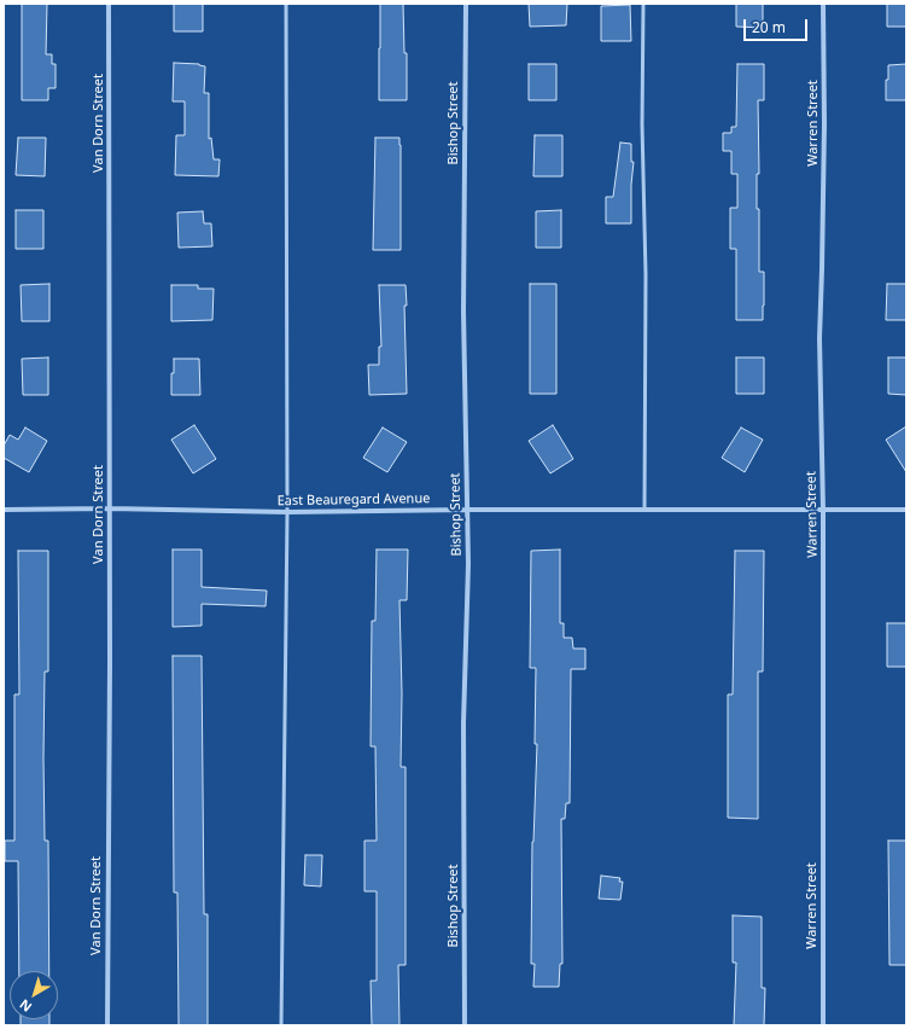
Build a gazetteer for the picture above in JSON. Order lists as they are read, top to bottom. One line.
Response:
{"streets":{"street":["Van Dorn Street","Bishop Street","Warren Street","East Beauregard Avenue"]},"crossings":[["Van Dorn Street","East Beauregard Avenue"],["Bishop Street","East Beauregard Avenue"],["Warren Street","East Beauregard Avenue"]],"scale_bar":"20 m","north":"bottom left"}
